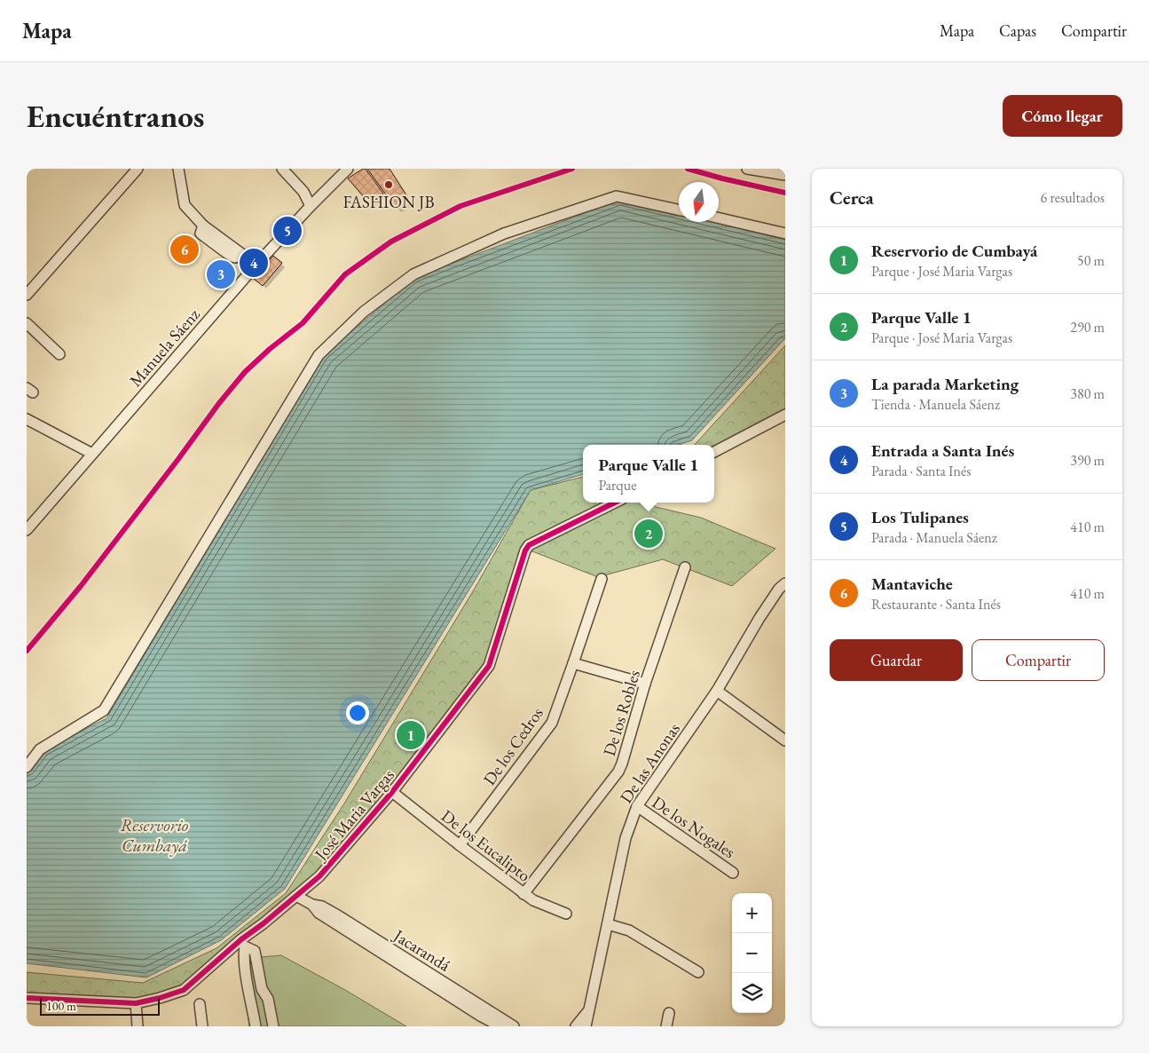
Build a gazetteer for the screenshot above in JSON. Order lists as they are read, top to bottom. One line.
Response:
{"streets":{"street":["Manuela Sáenz","De los Robles","De los Cedros","De las Anonas","José Maria Vargas","De los Nogales","De los Eucalipto","Jacarandá"]},"crossings":[["De los Robles","De los Eucalipto"],["De los Cedros","De los Eucalipto"],["De las Anonas","De los Nogales"],["José Maria Vargas","De los Eucalipto"],["José Maria Vargas","Jacarandá"]],"water":["Reservorio Cumbayá"],"places":["FASHION JB"],"scale_bar":"100 m","north":"bottom","page":{"header":"Mapa","nav":["Mapa","Capas","Compartir"],"buttons":["Cómo llegar",["Guardar","Compartir"]],"title":"Encuéntranos","heading":["Cerca","6 resultados"],"pins":["5","6","4","3","2","1"],"list":[{"mark":"1","name":"Reservorio de Cumbayá","note":"Parque · José Maria Vargas","value":"50 m"},{"mark":"2","name":"Parque Valle 1","note":"Parque · José Maria Vargas","value":"290 m"},{"mark":"3","name":"La parada Marketing","note":"Tienda · Manuela Sáenz","value":"380 m"},{"mark":"4","name":"Entrada a Santa Inés","note":"Parada · Santa Inés","value":"390 m"},{"mark":"5","name":"Los Tulipanes","note":"Parada · Manuela Sáenz","value":"410 m"},{"mark":"6","name":"Mantaviche","note":"Restaurante · Santa Inés","value":"410 m"}],"popup":["Parque Valle 1","Parque"],"map_buttons":["+","−"],"scale":"100 m"}}
